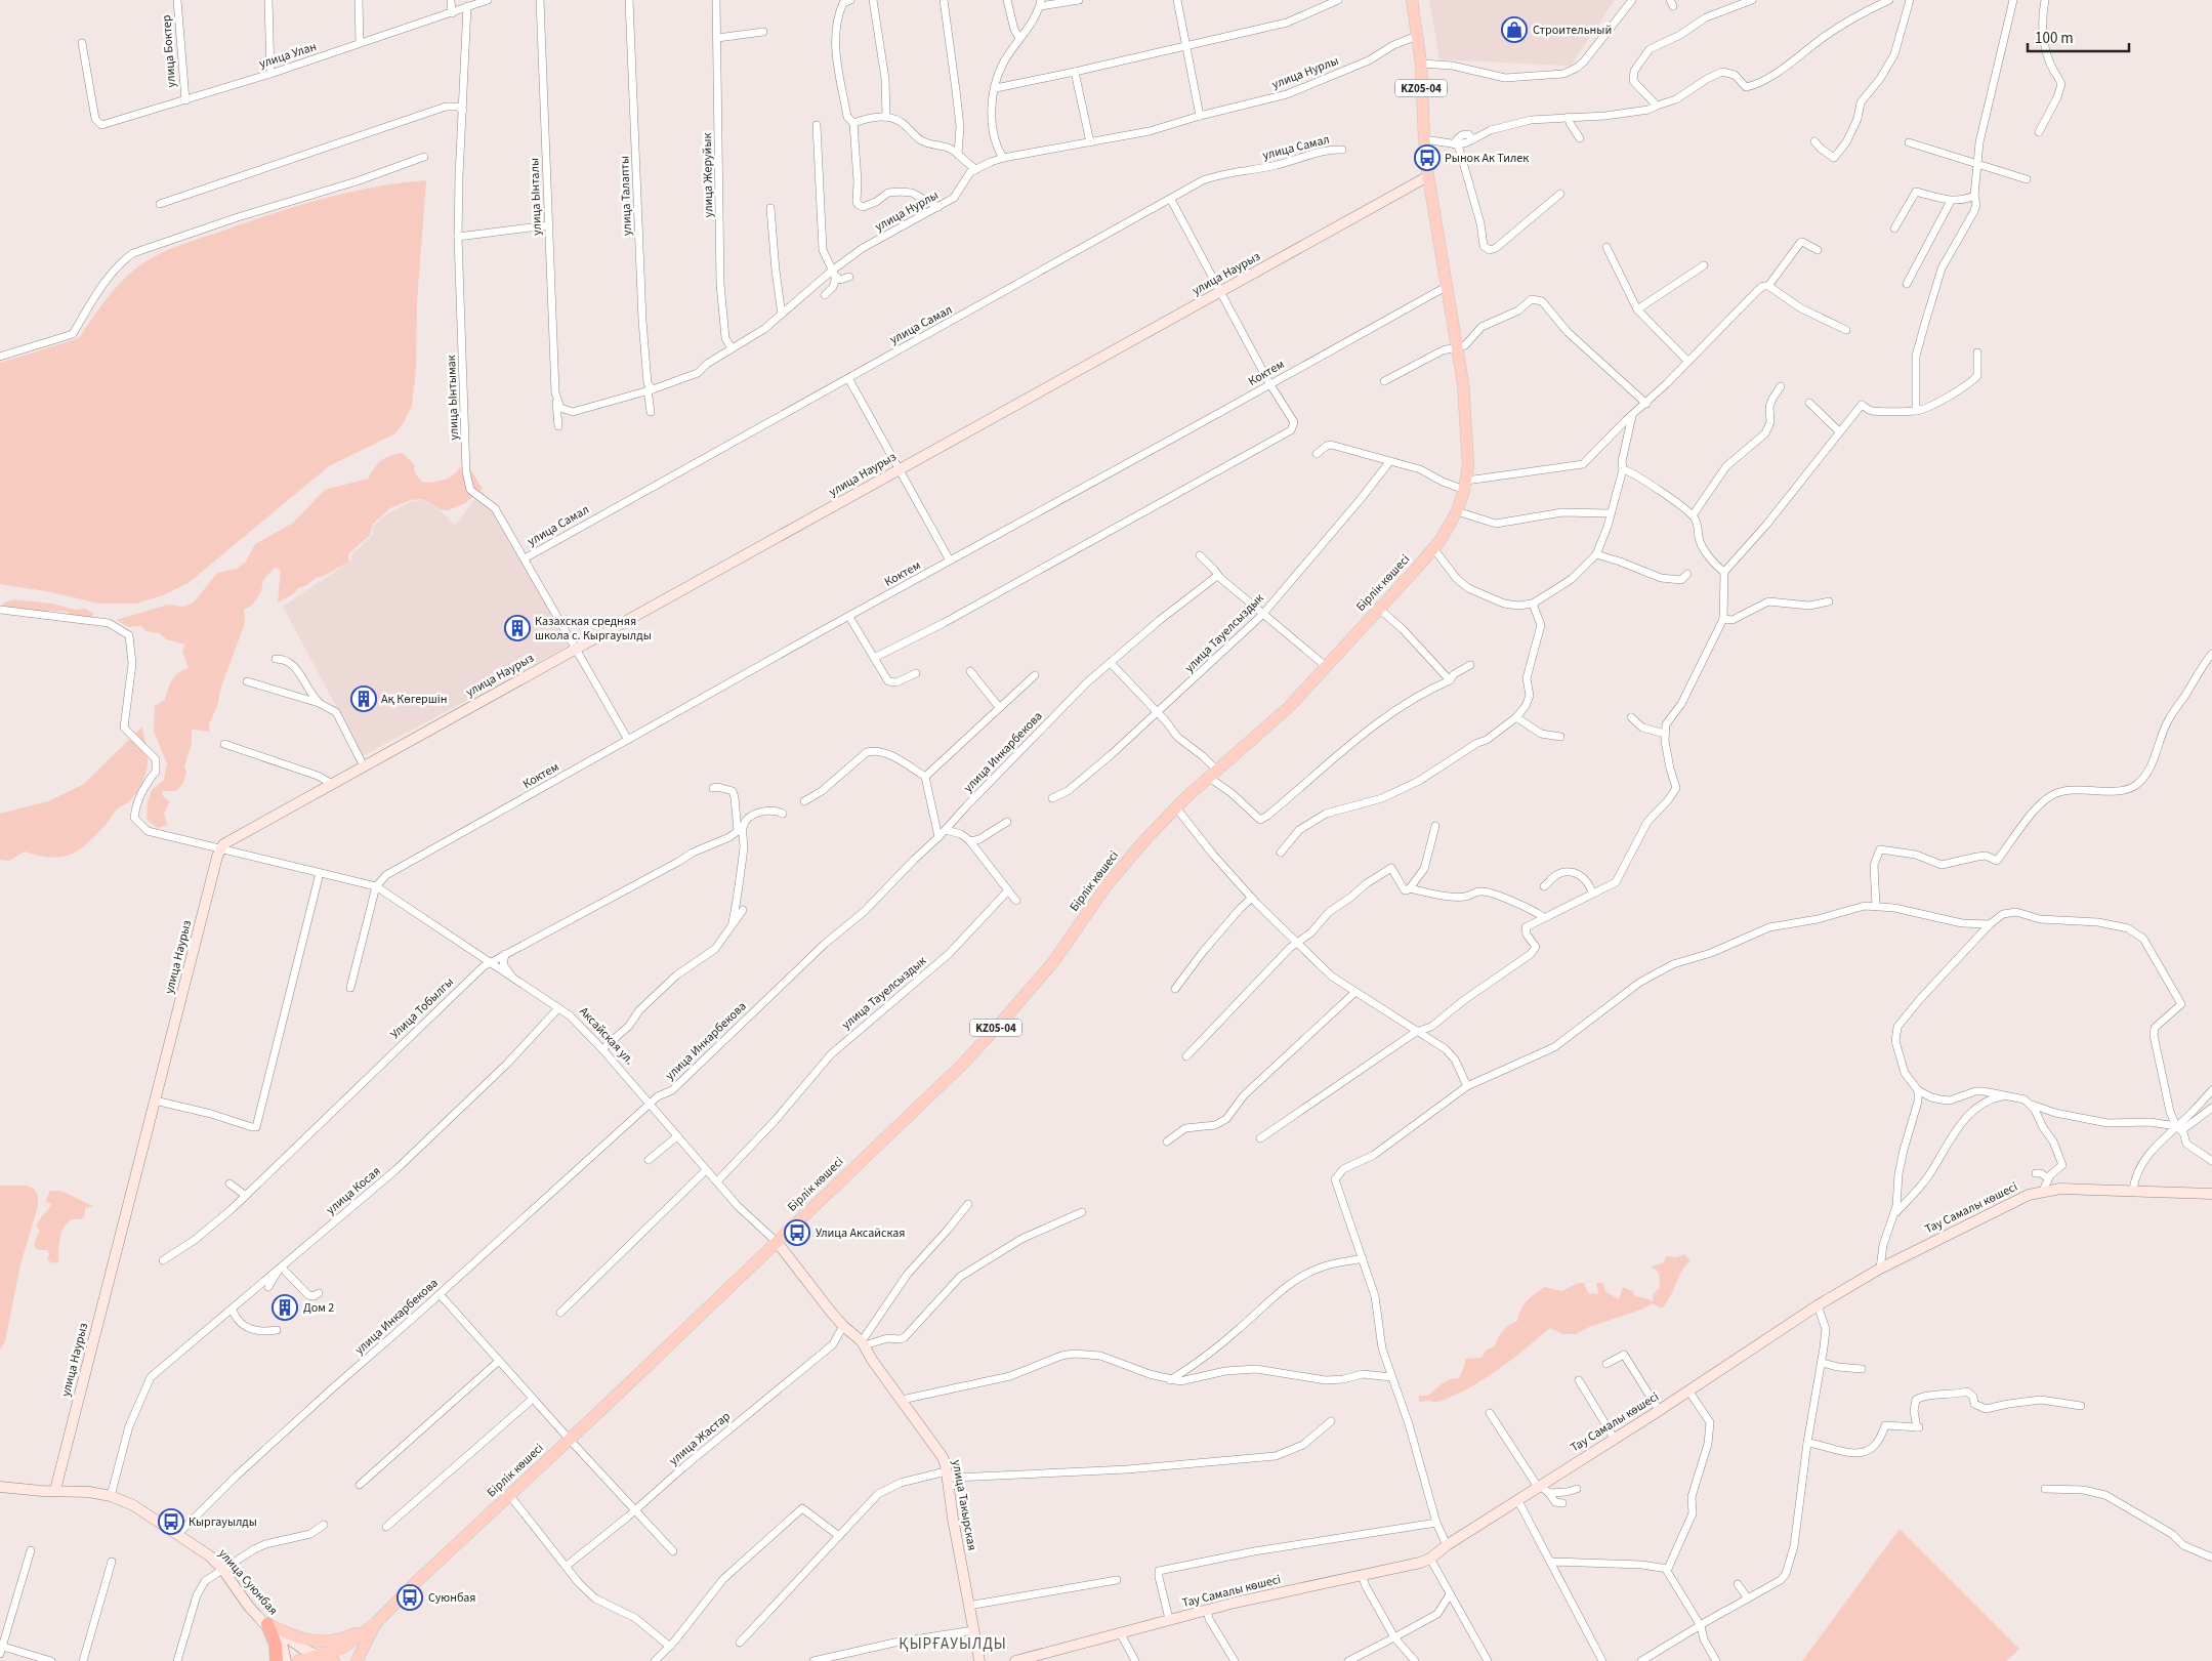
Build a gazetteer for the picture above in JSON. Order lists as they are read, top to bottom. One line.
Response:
{"streets":{"main road":["KZ05-04","Бірлік көшесі"],"street":["улица Боктер","улица Улан","улица Нурлы","улица Самал","улица Жеруйык","улица Талапты","улица Ынталы","улица Наурыз","Коктем","улица Ынтымак","улица Тауелсыздык","улица Инкарбекова","Улица Тобылгы","Аксайская ул.","улица Косая","Тау Самалы көшесі","улица Жастар","улица Такырская","улица Суюнбая"]},"crossings":[["улица Боктер","улица Улан"],["улица Улан","улица Ынтымак"],["улица Нурлы","улица Жеруйык"],["улица Нурлы","улица Талапты"],["улица Нурлы","улица Ынталы"],["улица Нурлы","Бірлік көшесі"],["KZ05-04","Бірлік көшесі"],["улица Самал","улица Ынтымак"],["улица Наурыз","улица Ынтымак"],["улица Наурыз","Бірлік көшесі"],["улица Наурыз","Аксайская ул."],["улица Наурыз","улица Суюнбая"],["Коктем","улица Ынтымак"],["Коктем","Бірлік көшесі"],["Коктем","Аксайская ул."],["Бірлік көшесі","Аксайская ул."],["улица Тауелсыздык","Аксайская ул."],["улица Инкарбекова","Аксайская ул."],["улица Инкарбекова","улица Суюнбая"],["Улица Тобылгы","Аксайская ул."],["Аксайская ул.","улица Косая"],["Аксайская ул.","улица Жастар"],["Аксайская ул.","улица Такырская"],["улица Косая","улица Суюнбая"]],"districts":["ҚЫРҒАУЫЛДЫ"],"places":{"shop":["Строительный"],"bus stop":["Рынок Ак Тилек","Улица Аксайская","Кыргауылды","Суюнбая"],"building":["Казахская средняя школа с. Кыргауылды","Ақ Көгершін","Дом 2"]},"scale_bar":"100 m"}
